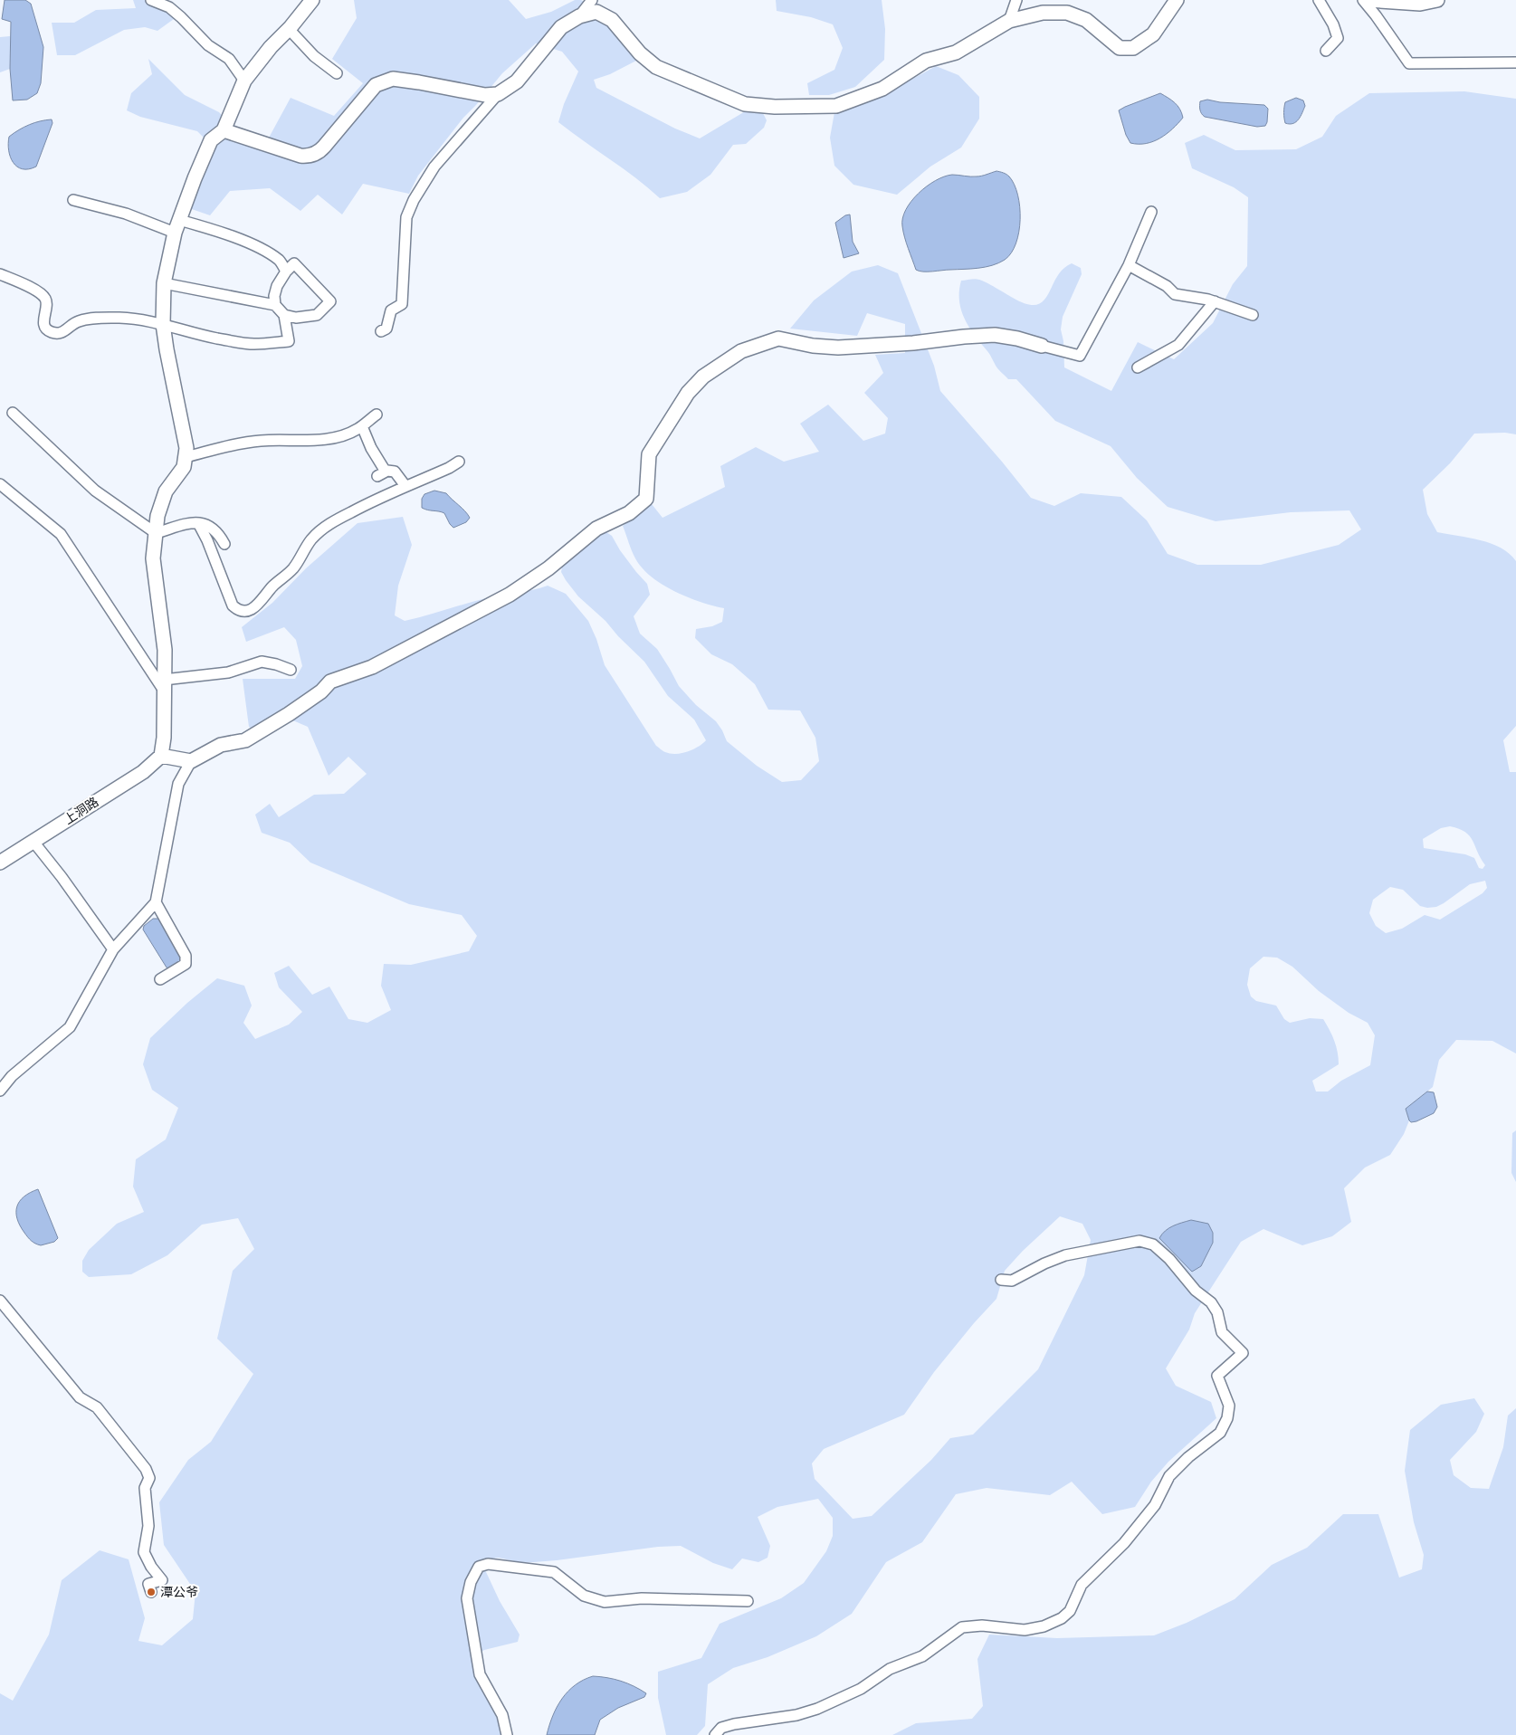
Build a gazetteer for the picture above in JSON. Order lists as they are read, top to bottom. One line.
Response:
{"streets":{"street":["上洞路"]},"places":["潭公爷"]}
